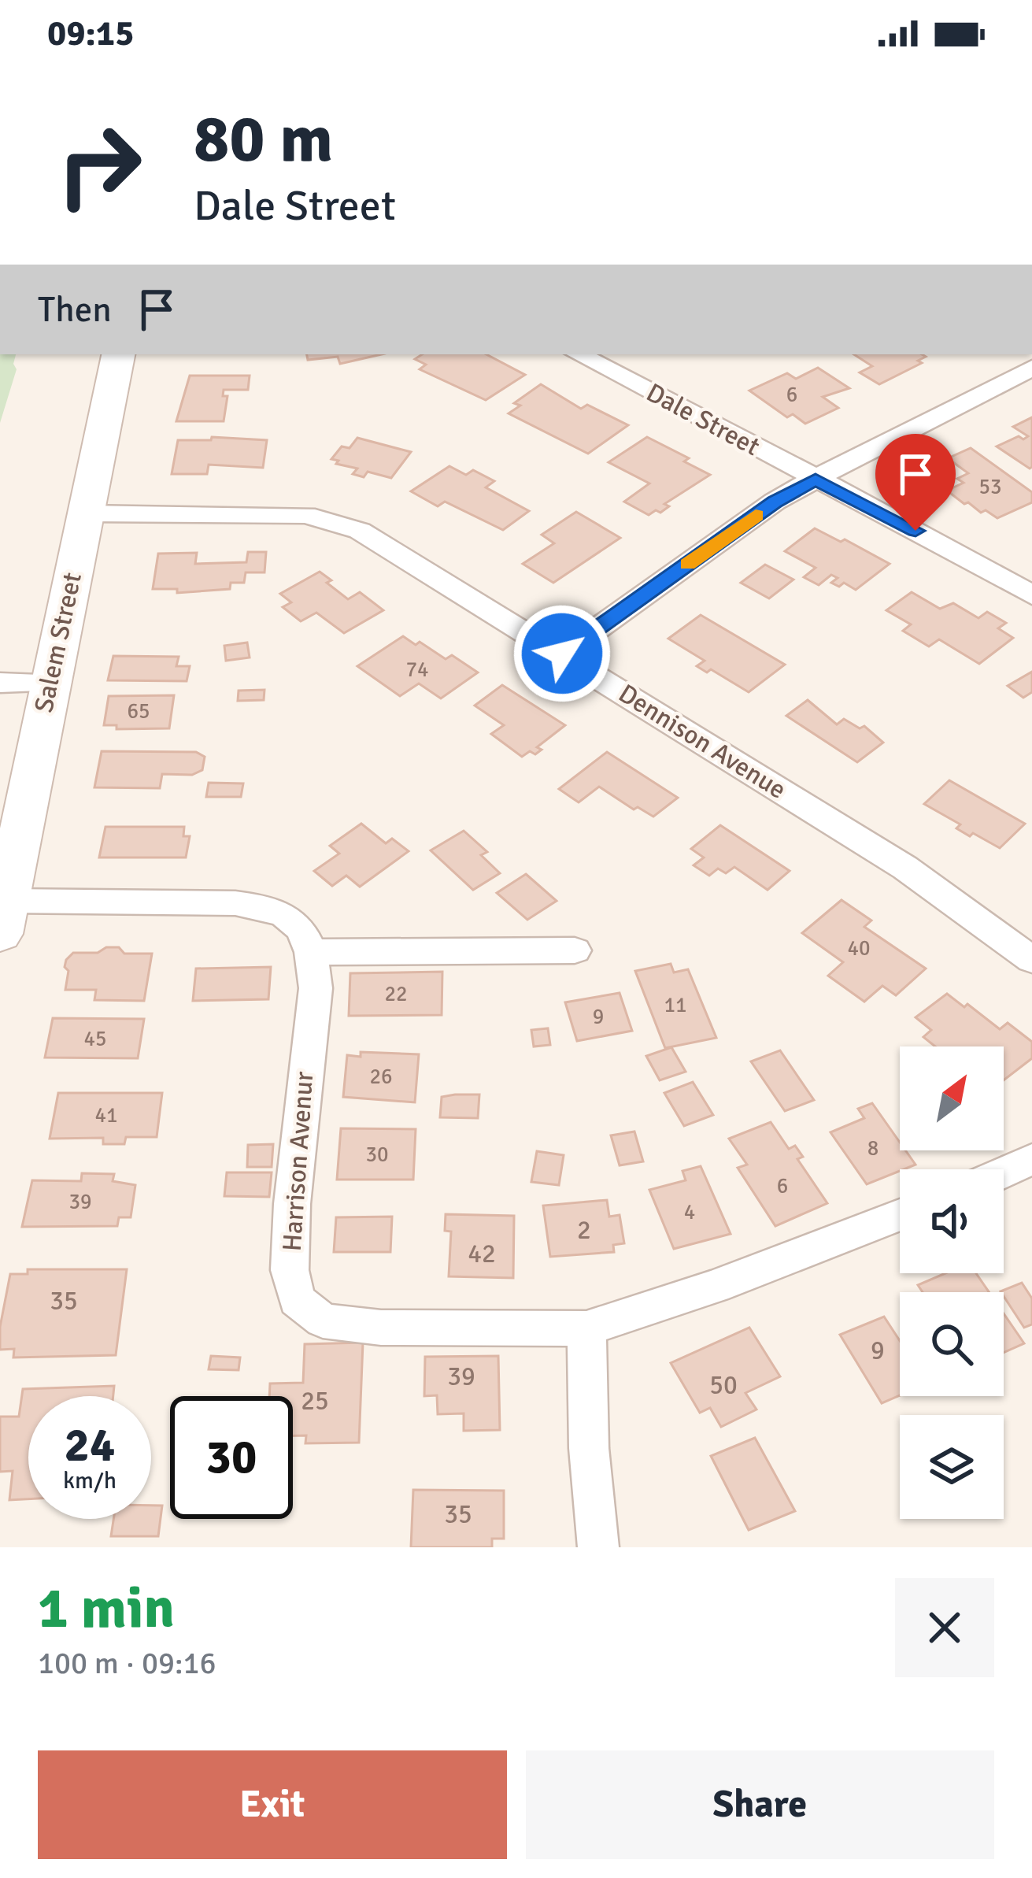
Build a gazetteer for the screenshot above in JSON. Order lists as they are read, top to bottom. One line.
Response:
{"streets":{"main road":["Salem Street"],"street":["Dale Street","Dennison Avenue","Harrison Avenur"]},"crossings":[["Salem Street","Dennison Avenue"]],"house_numbers":["6","53","74","65","40","22","11","9","45","26","41","8","30","6","39","4","2","42","35","9","39","50","25","35"],"north":"top right","page":{"status":"09:15","turn":["80 m","Dale Street"],"then":"Then","speed":"24 km/h","limit":"30","heading":["1 min","100 m · 09:16"],"buttons":["Exit","Share"]}}
